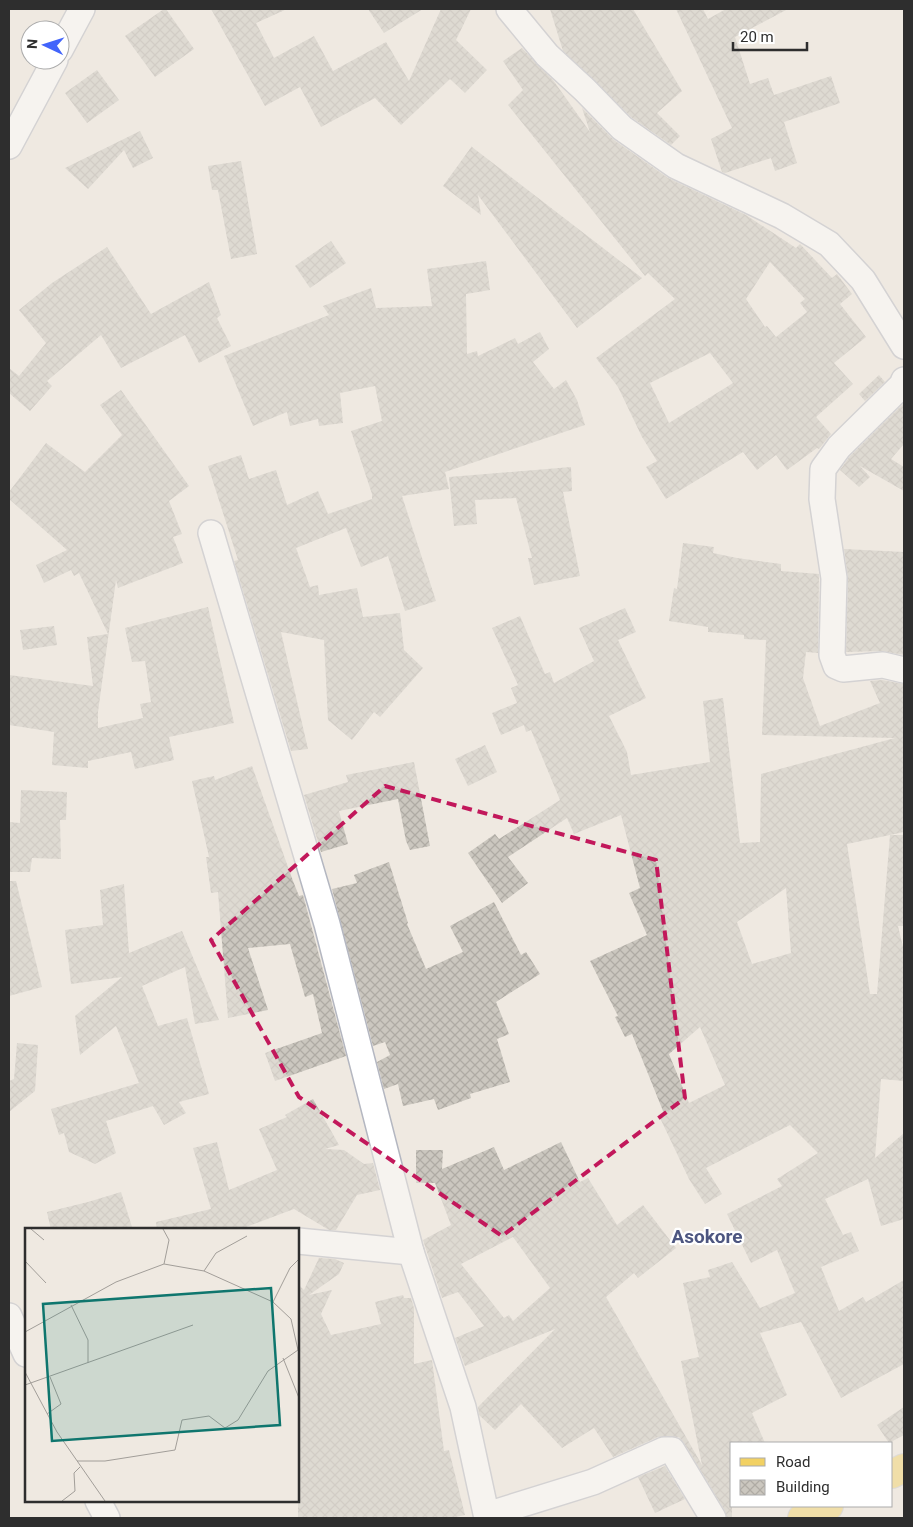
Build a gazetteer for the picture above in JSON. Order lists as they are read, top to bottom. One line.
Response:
{"districts":["Asokore"],"legend":["Road","Building"],"scale_bar":"20 m","north":"left"}
